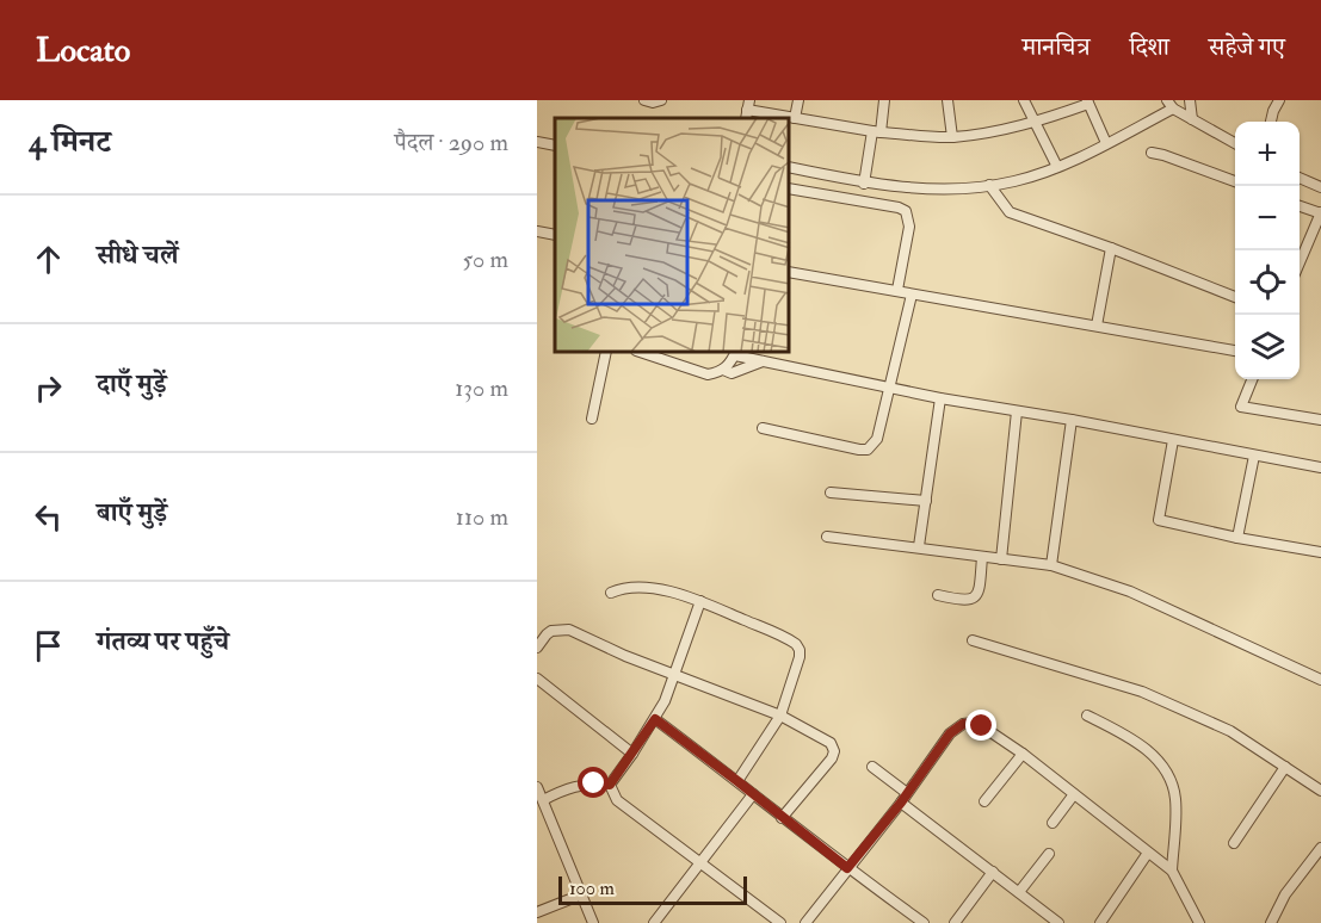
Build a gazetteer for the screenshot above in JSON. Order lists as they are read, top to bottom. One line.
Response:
{"scale_bar":"100 m","page":{"header":"Locato","nav":["मानचित्र","दिशा","सहेजे गए"],"heading":["4 मिनट","पैदल · 290 m"],"map_buttons":["+","−"],"list":[["सीधे चलें","50 m"],["दाएँ मुड़ें","130 m"],["बाएँ मुड़ें","110 m"],"गंतव्य पर पहुँचे"],"scale":"100 m"}}
